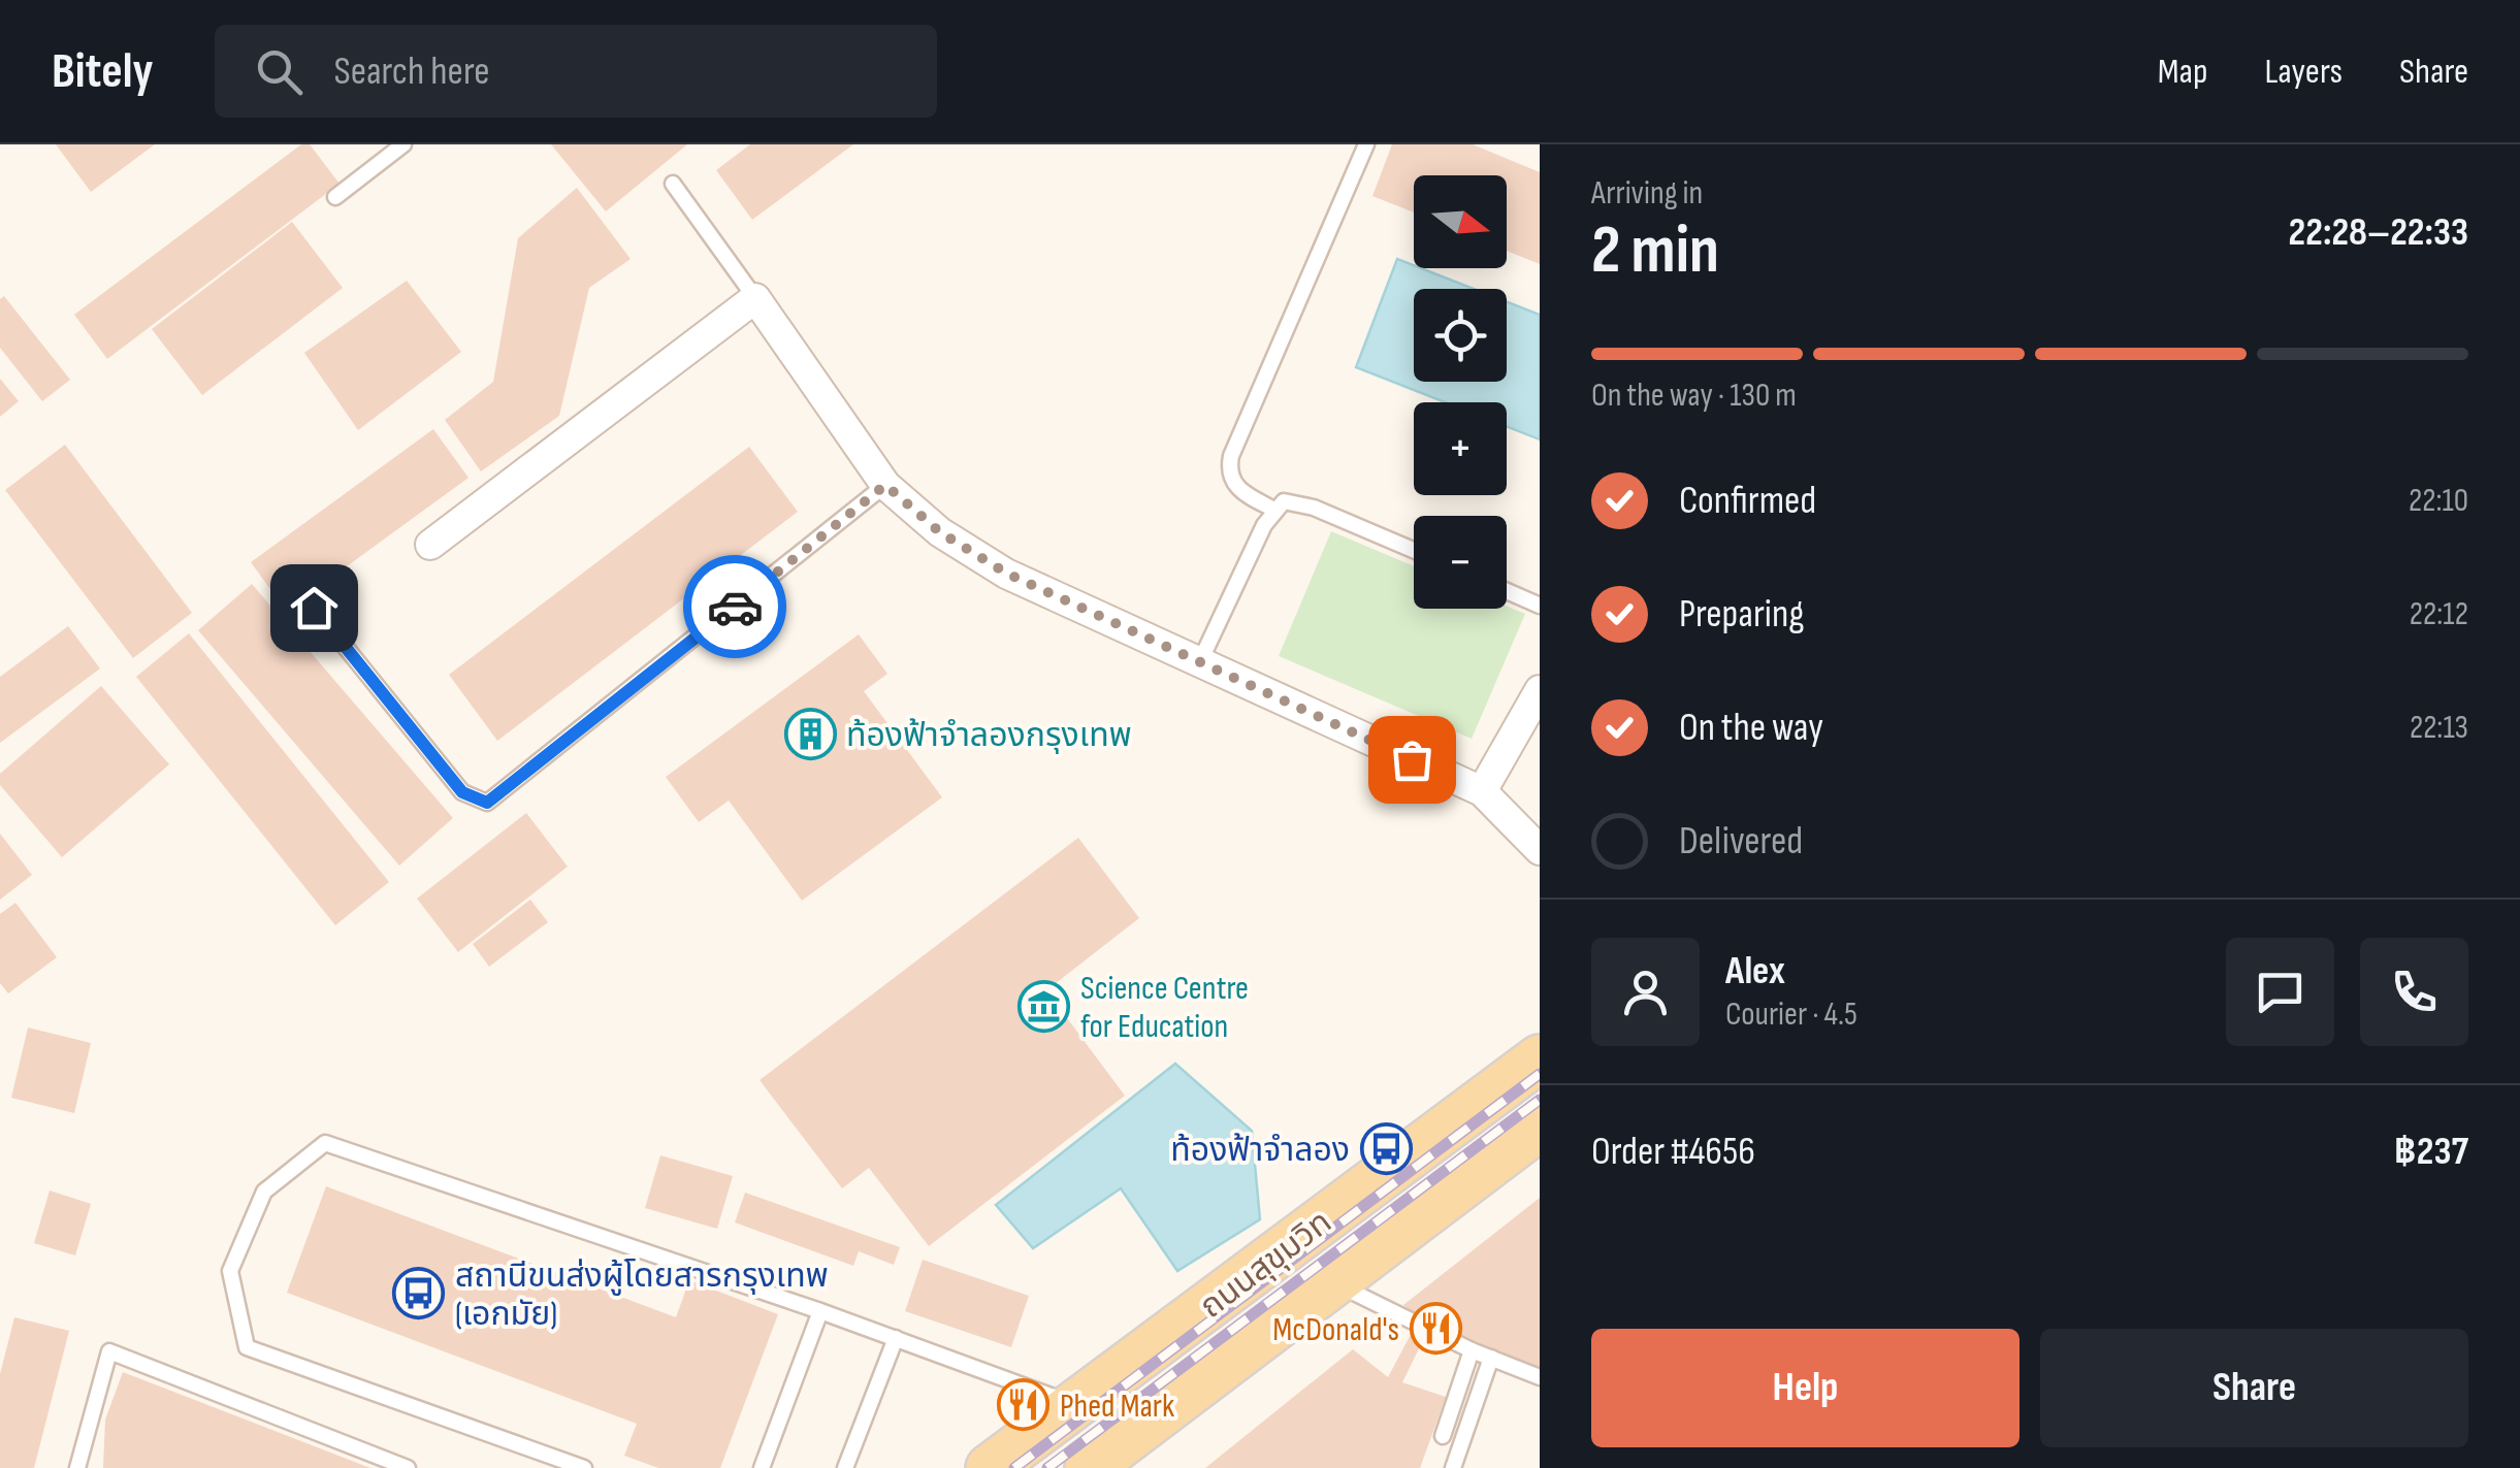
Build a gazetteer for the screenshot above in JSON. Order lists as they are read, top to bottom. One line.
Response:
{"streets":{"main road":["ถนนสุขุมวิท"]},"places":{"building":["ท้องฟ้าจำลองกรุงเทพ"],"museum":["Science Centre for Education"],"bus stop":["ท้องฟ้าจำลอง","สถานีขนส่งผู้โดยสารกรุงเทพ (เอกมัย)"],"restaurant":["McDonald's","Phed Mark"]},"north":"right","page":{"header":"Bitely","search":"Search here","nav":["Map","Layers","Share"],"heading":["2 min","Arriving in","22:28–22:33"],"panel":["Alex","Courier · 4.5","Order #4656","฿237"],"map_buttons":["+","−"],"bar":"On the way · 130 m","list":[["Confirmed","22:10"],["Preparing","22:12"],["On the way","22:13"],"Delivered"],"buttons":["Help","Share"]}}
